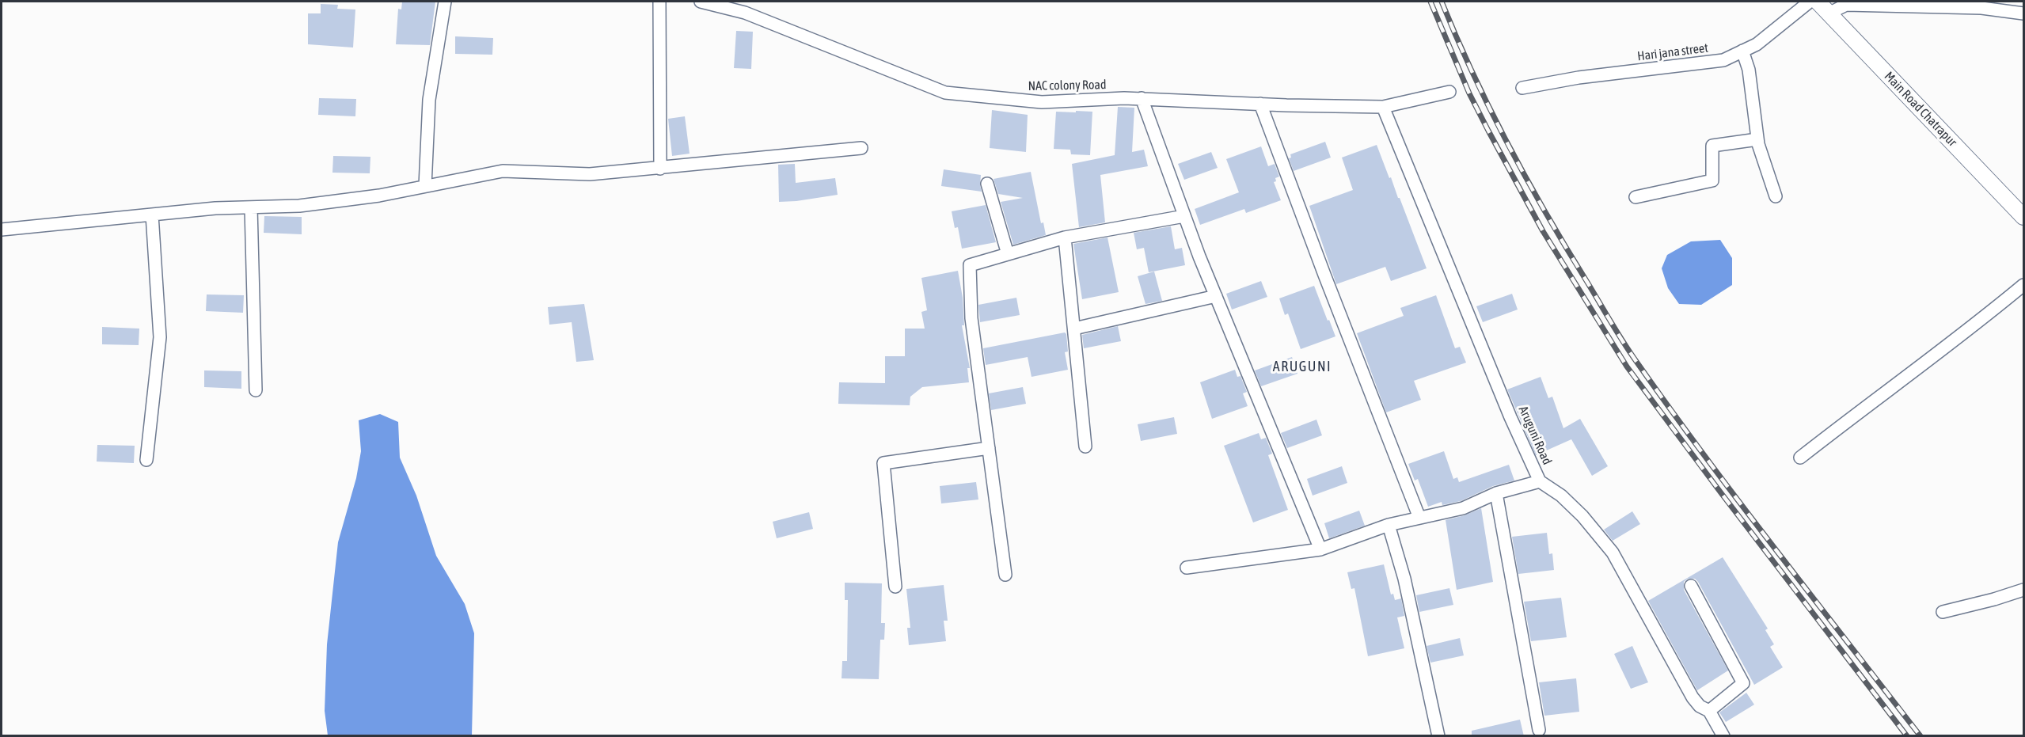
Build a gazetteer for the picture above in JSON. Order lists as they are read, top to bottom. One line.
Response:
{"streets":{"street":["Hari jana street","NAC colony Road","Main Road Chatrapur","Aruguni Road"]},"crossings":[["NAC colony Road","Aruguni Road"]],"districts":["ARUGUNI"]}
